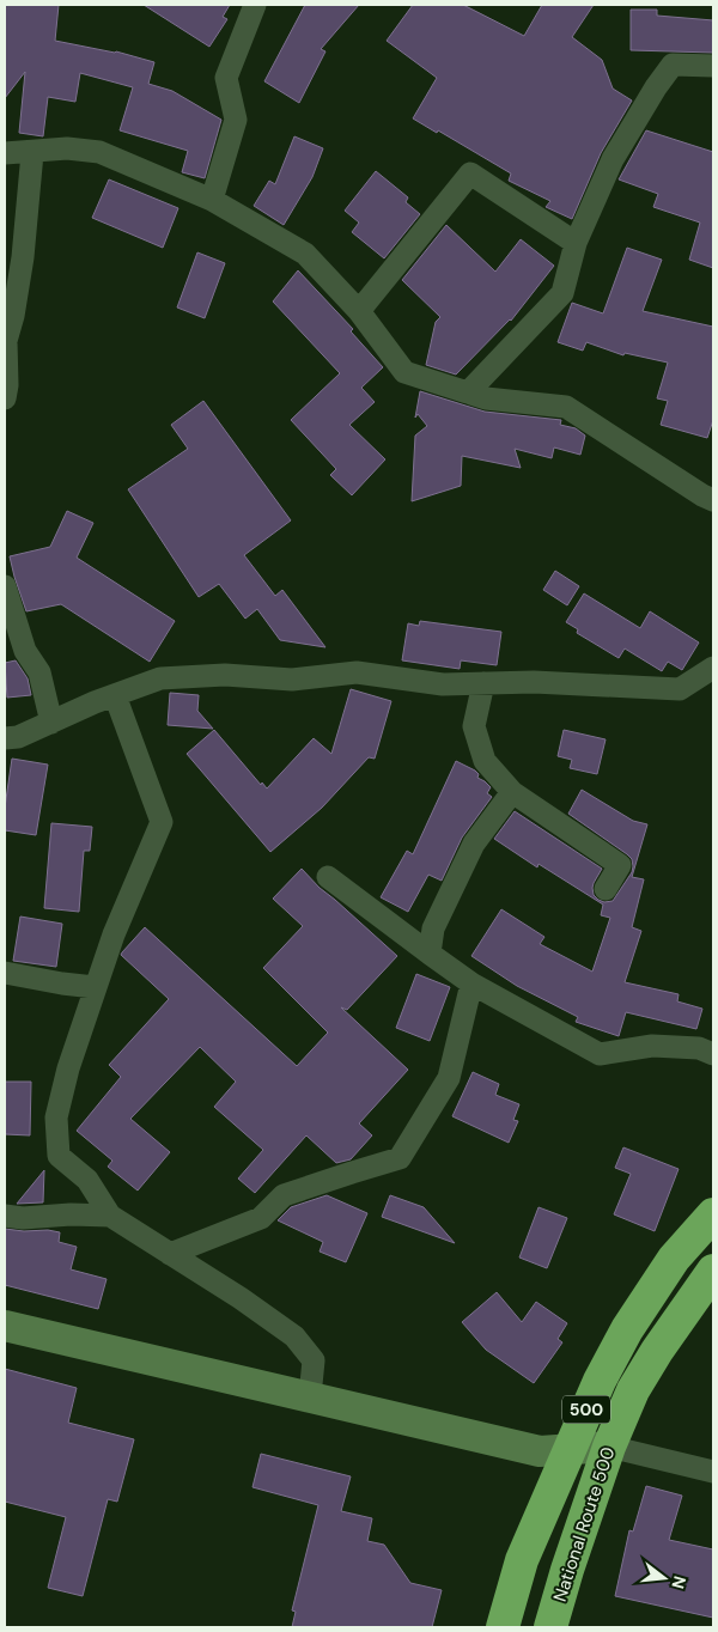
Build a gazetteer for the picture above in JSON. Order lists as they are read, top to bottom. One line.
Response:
{"streets":{"highway":["500","National Route 500"]},"north":"right"}
